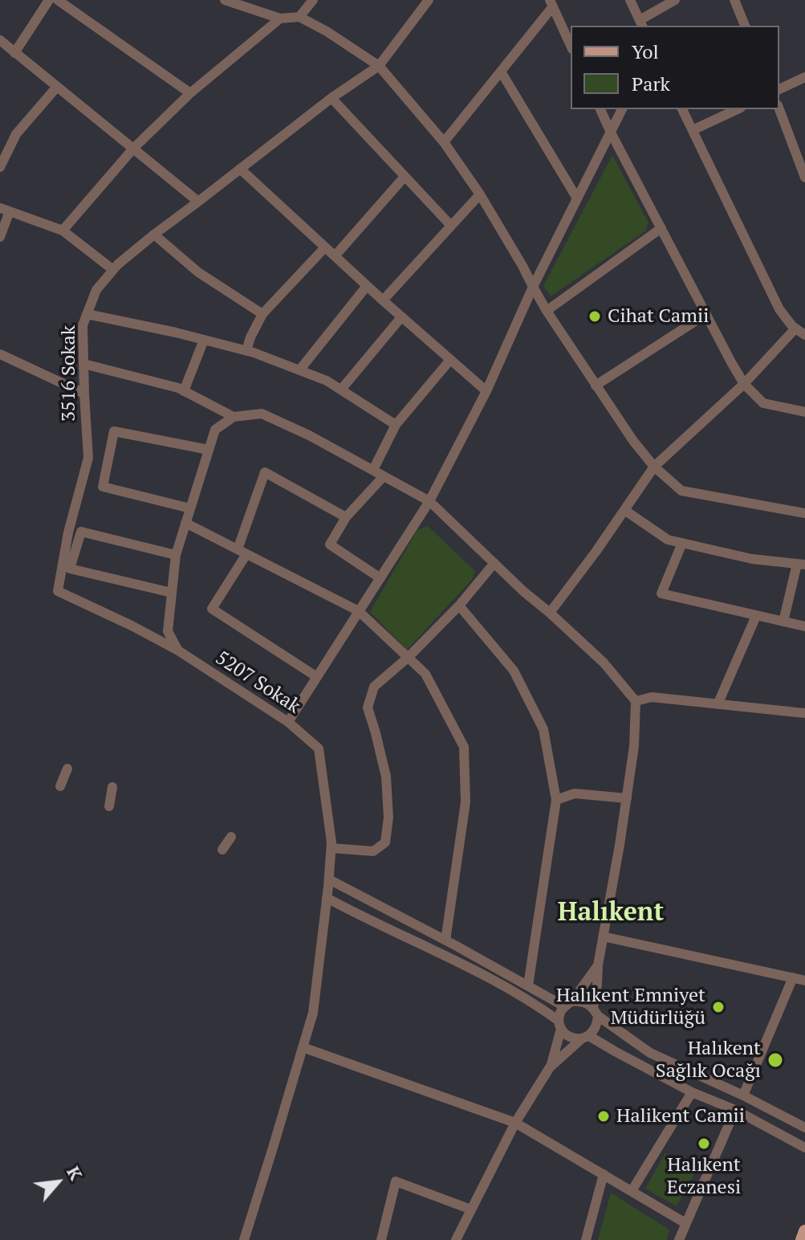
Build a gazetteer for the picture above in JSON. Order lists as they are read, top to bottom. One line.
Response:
{"streets":{"street":["3516 Sokak","5207 Sokak"]},"crossings":[["3516 Sokak","5207 Sokak"]],"districts":["Halıkent"],"places":["Cihat Camii","Halıkent Emniyet Müdürlüğü","Halıkent Sağlık Ocağı","Halikent Camii","Halıkent Eczanesi"],"legend":["Yol","Park"],"north":"top right"}
